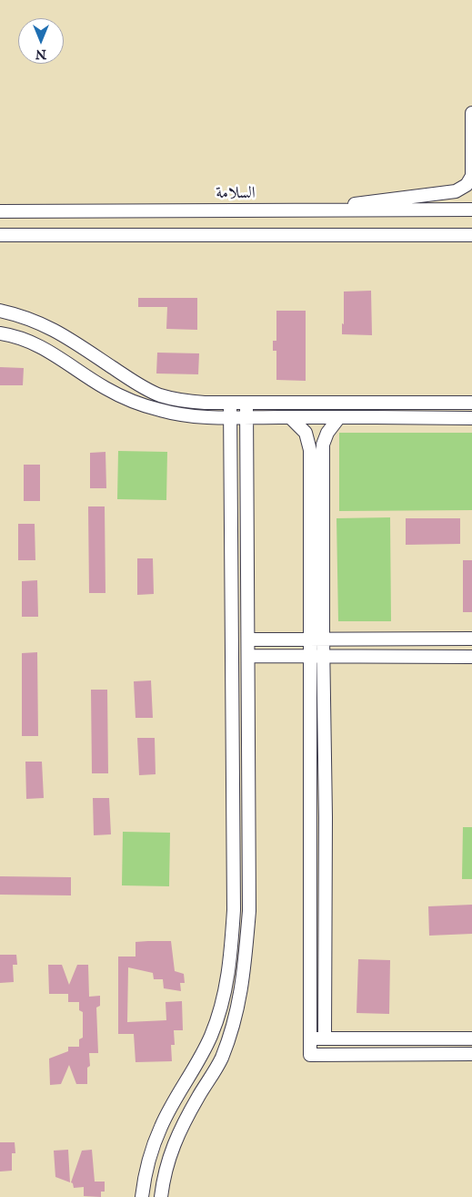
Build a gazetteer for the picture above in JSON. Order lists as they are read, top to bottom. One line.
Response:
{"streets":{"street":["السلامة"]},"north":"bottom"}
